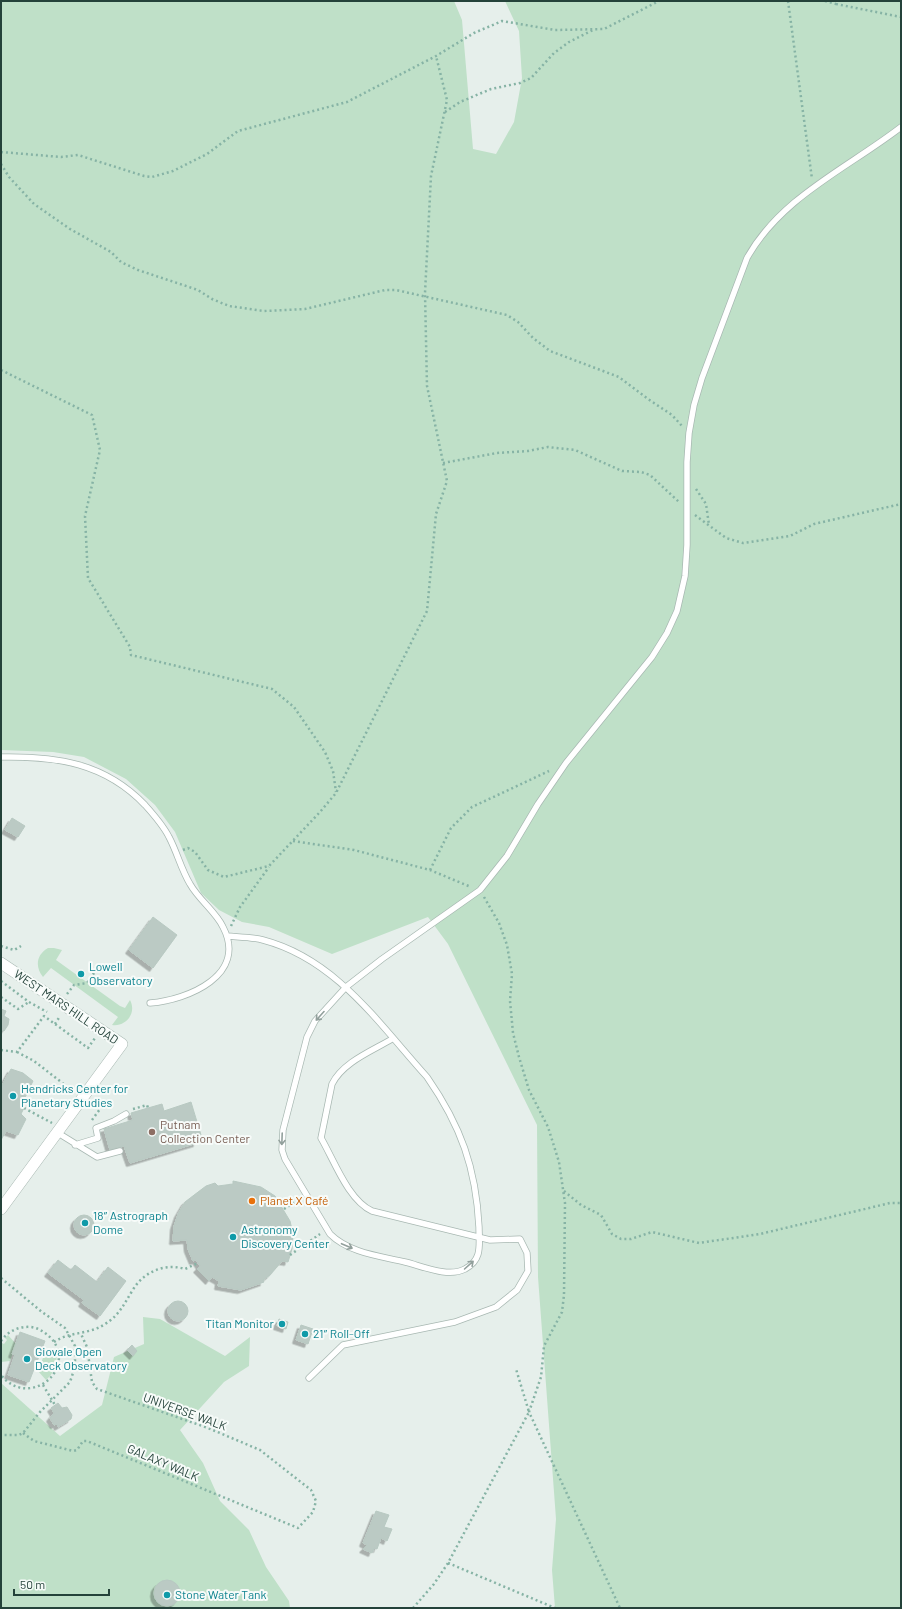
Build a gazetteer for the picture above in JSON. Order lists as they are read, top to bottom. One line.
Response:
{"streets":{"street":["WEST MARS HILL ROAD"],"path":["UNIVERSE WALK","GALAXY WALK"]},"crossings":[["UNIVERSE WALK","GALAXY WALK"]],"places":["Lowell Observatory","Hendricks Center for Planetary Studies","Putnam Collection Center","Planet X Café","18″ Astrograph Dome","Astronomy Discovery Center","Titan Monitor","21″ Roll-Off","Giovale Open Deck Observatory","Stone Water Tank"],"scale_bar":"50 m"}
